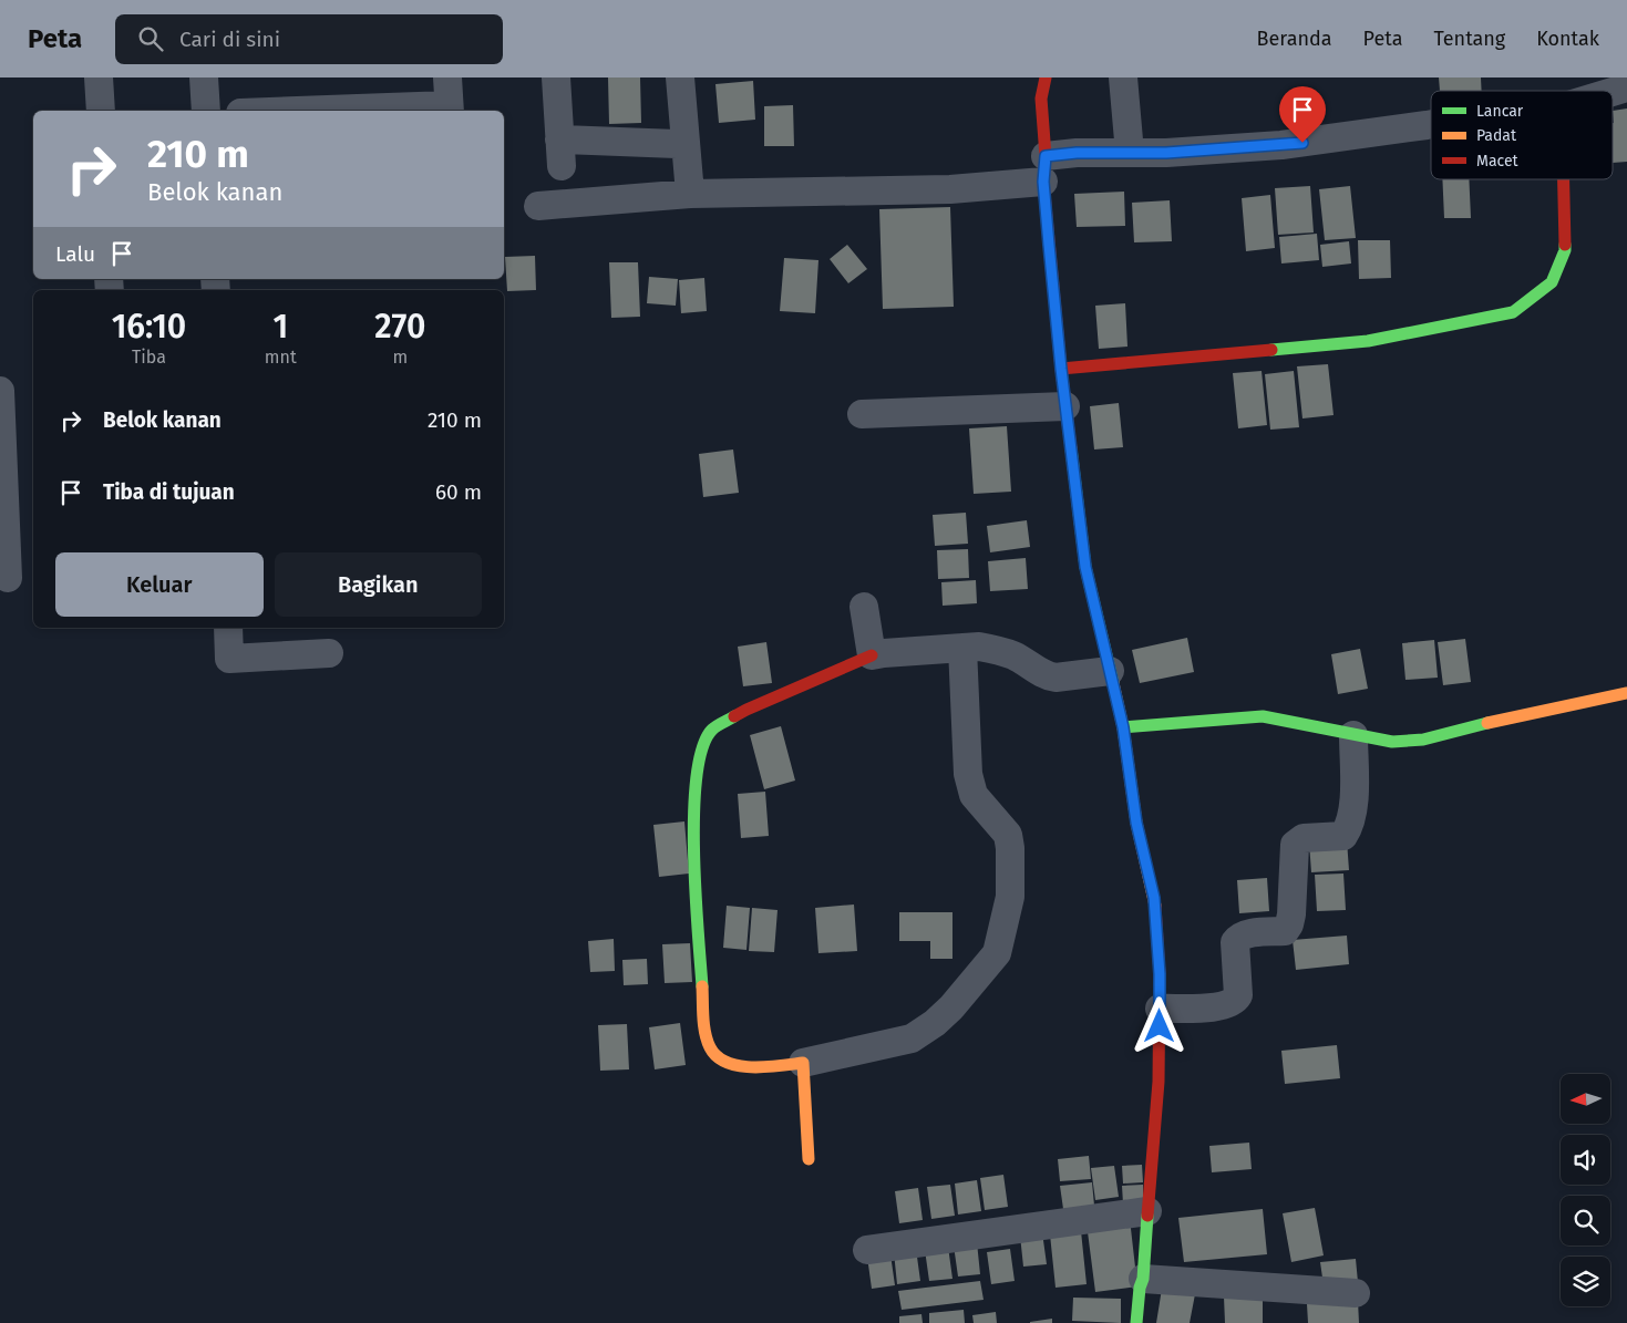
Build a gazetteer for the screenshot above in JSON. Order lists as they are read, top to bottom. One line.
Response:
{"legend":["Lancar","Padat","Macet"],"north":"left","page":{"header":"Peta","search":"Cari di sini","nav":["Beranda","Peta","Tentang","Kontak"],"turn":["210 m","Belok kanan"],"then":"Lalu","eta":["16:10","Tiba","1","mnt","270","m"],"list":[{"name":"Belok kanan","value":"210 m"},{"name":"Tiba di tujuan","value":"60 m"}],"buttons":["Keluar","Bagikan"]}}
